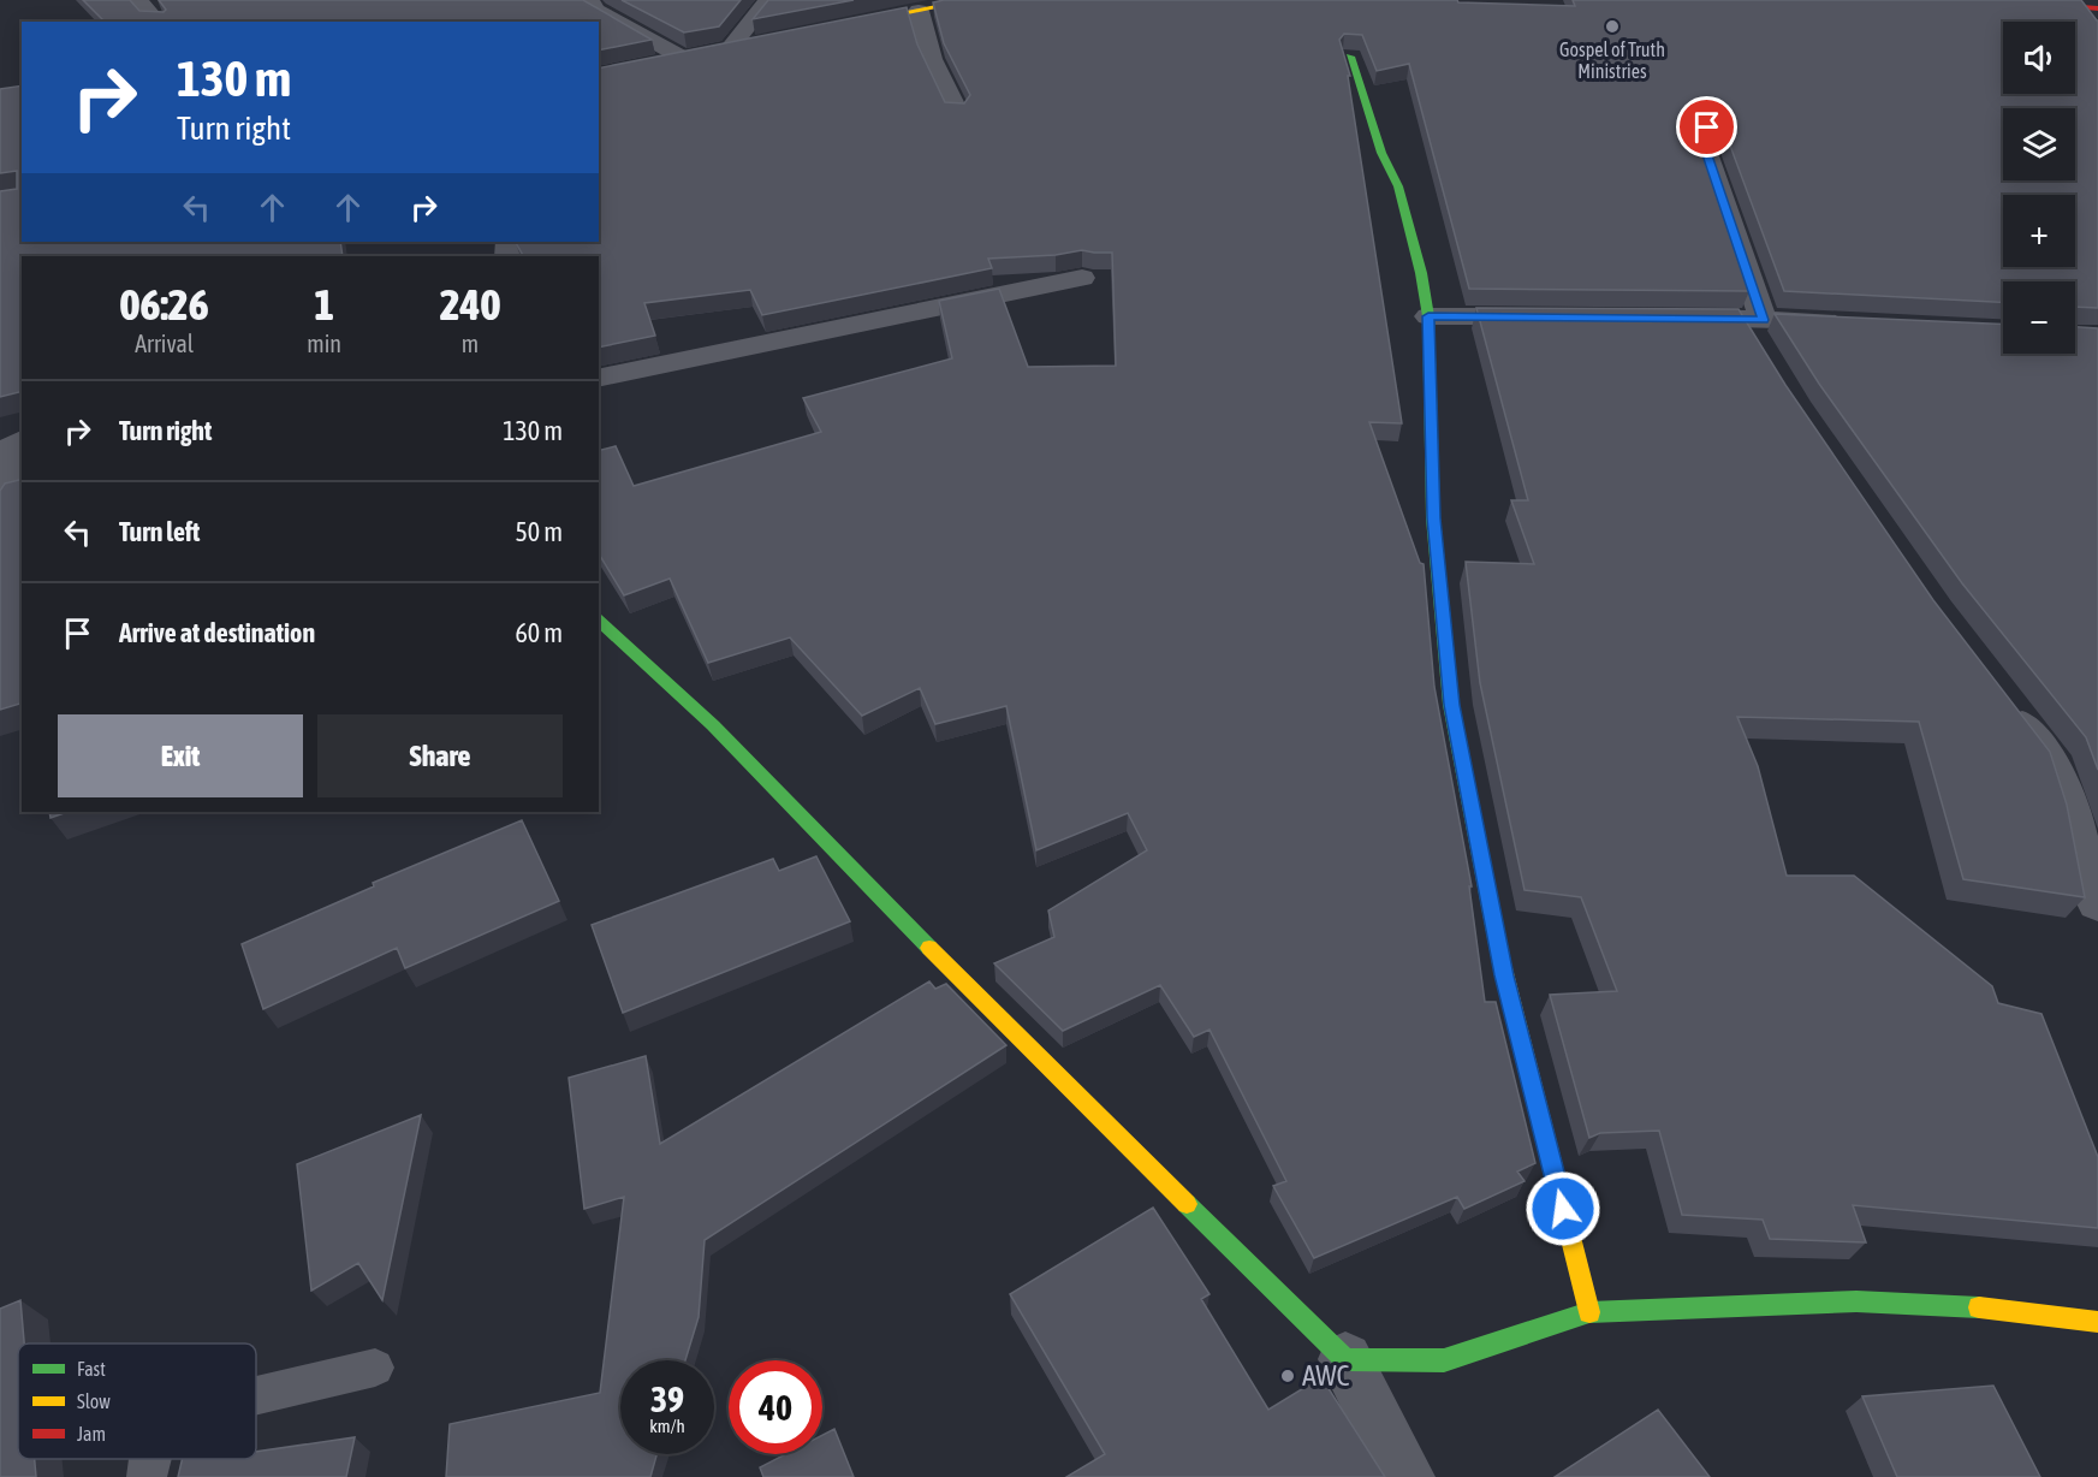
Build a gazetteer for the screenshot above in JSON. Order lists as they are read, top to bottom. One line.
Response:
{"places":["Gospel of Truth Ministries","AWC"],"legend":["Fast","Slow","Jam"],"page":{"map_buttons":["+","−"],"turn":["130 m","Turn right"],"eta":["06:26","Arrival","1","min","240","m"],"list":[{"name":"Turn right","value":"130 m"},{"name":"Turn left","value":"50 m"},{"name":"Arrive at destination","value":"60 m"}],"buttons":["Exit","Share"],"speed":"39 km/h","limit":"40"}}
